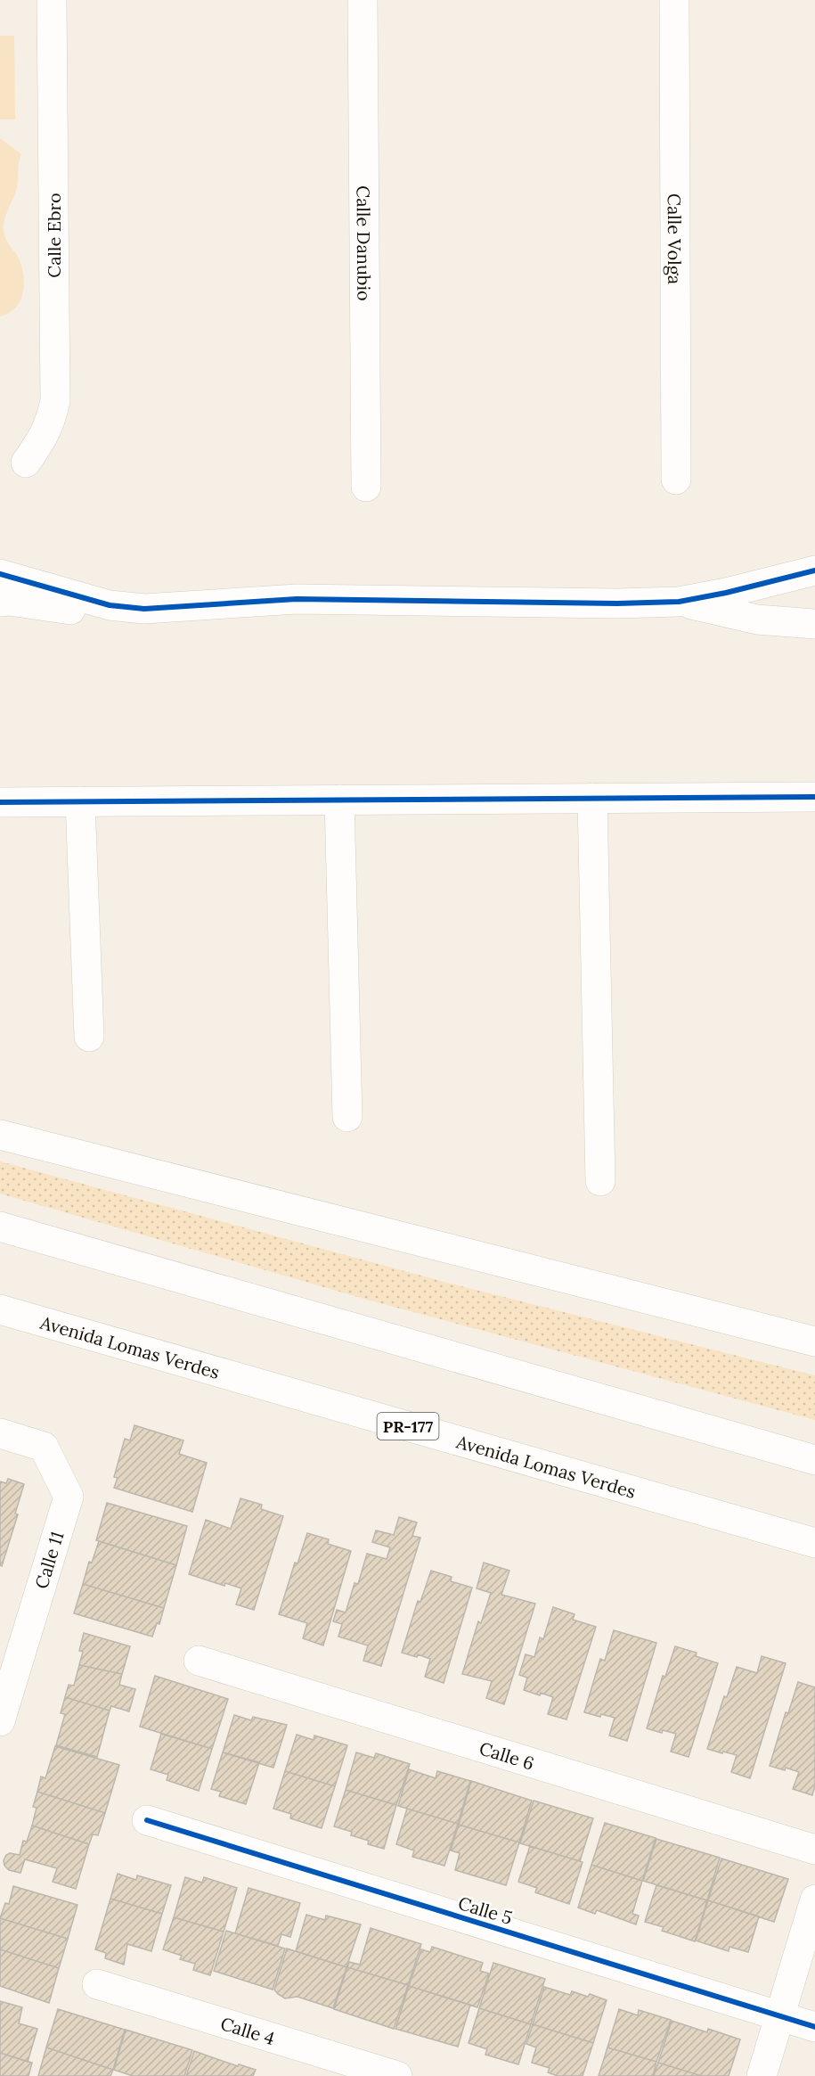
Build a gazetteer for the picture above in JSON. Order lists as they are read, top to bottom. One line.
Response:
{"streets":{"main road":["Calle Ebro","Calle Volga","Calle Danubio","Avenida Lomas Verdes","PR-177","Calle 11","Calle 6","Calle 5","Calle 4"]}}
